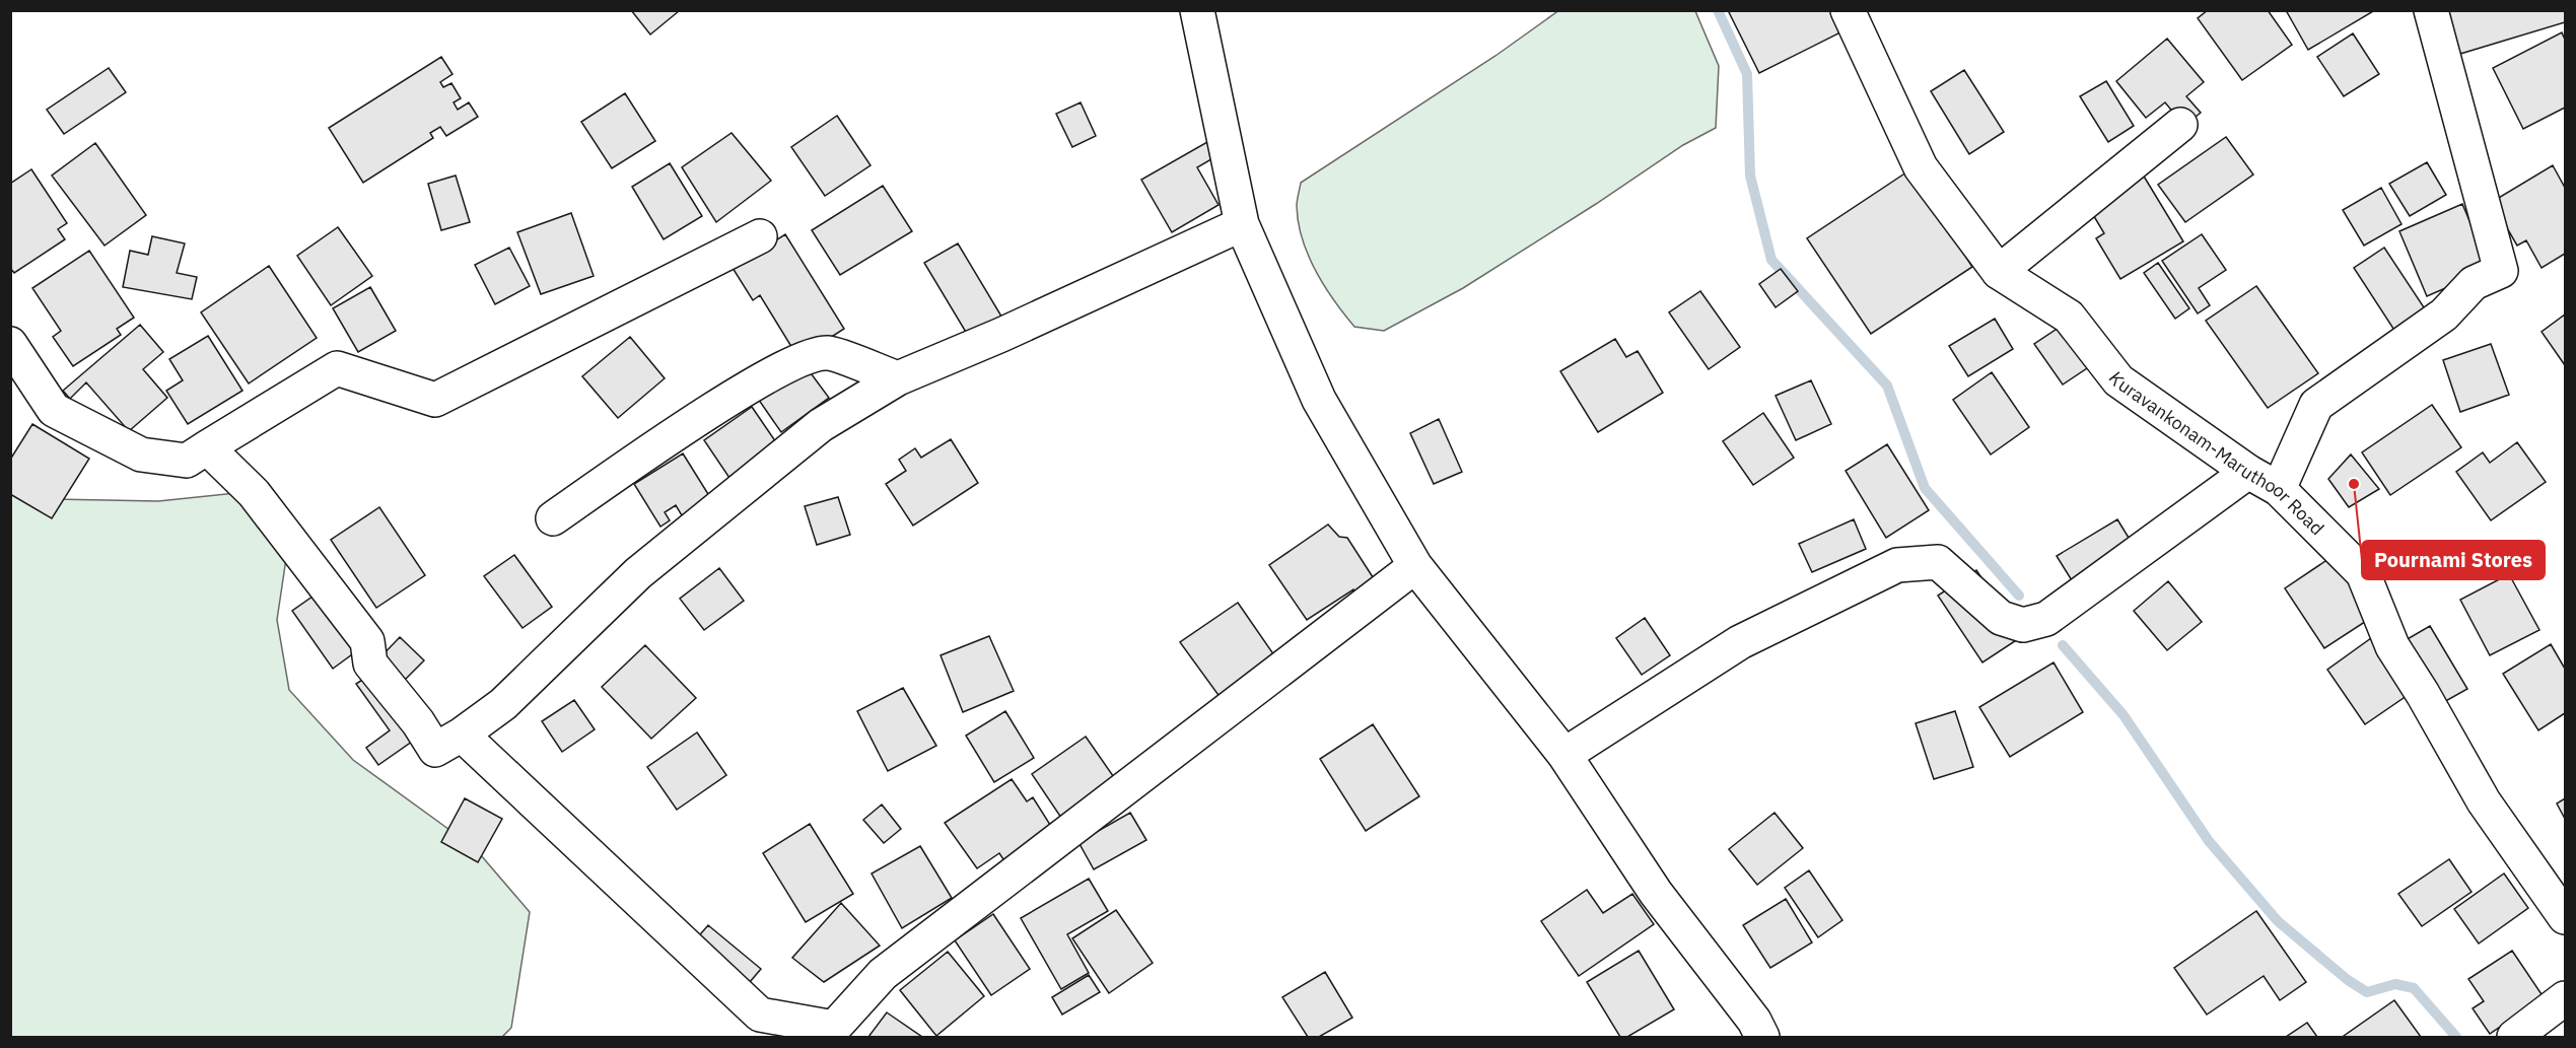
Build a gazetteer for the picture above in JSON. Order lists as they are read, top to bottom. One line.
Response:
{"streets":{"street":["Kuravankonam-Maruthoor Road"]},"places":["Pournami Stores"]}
